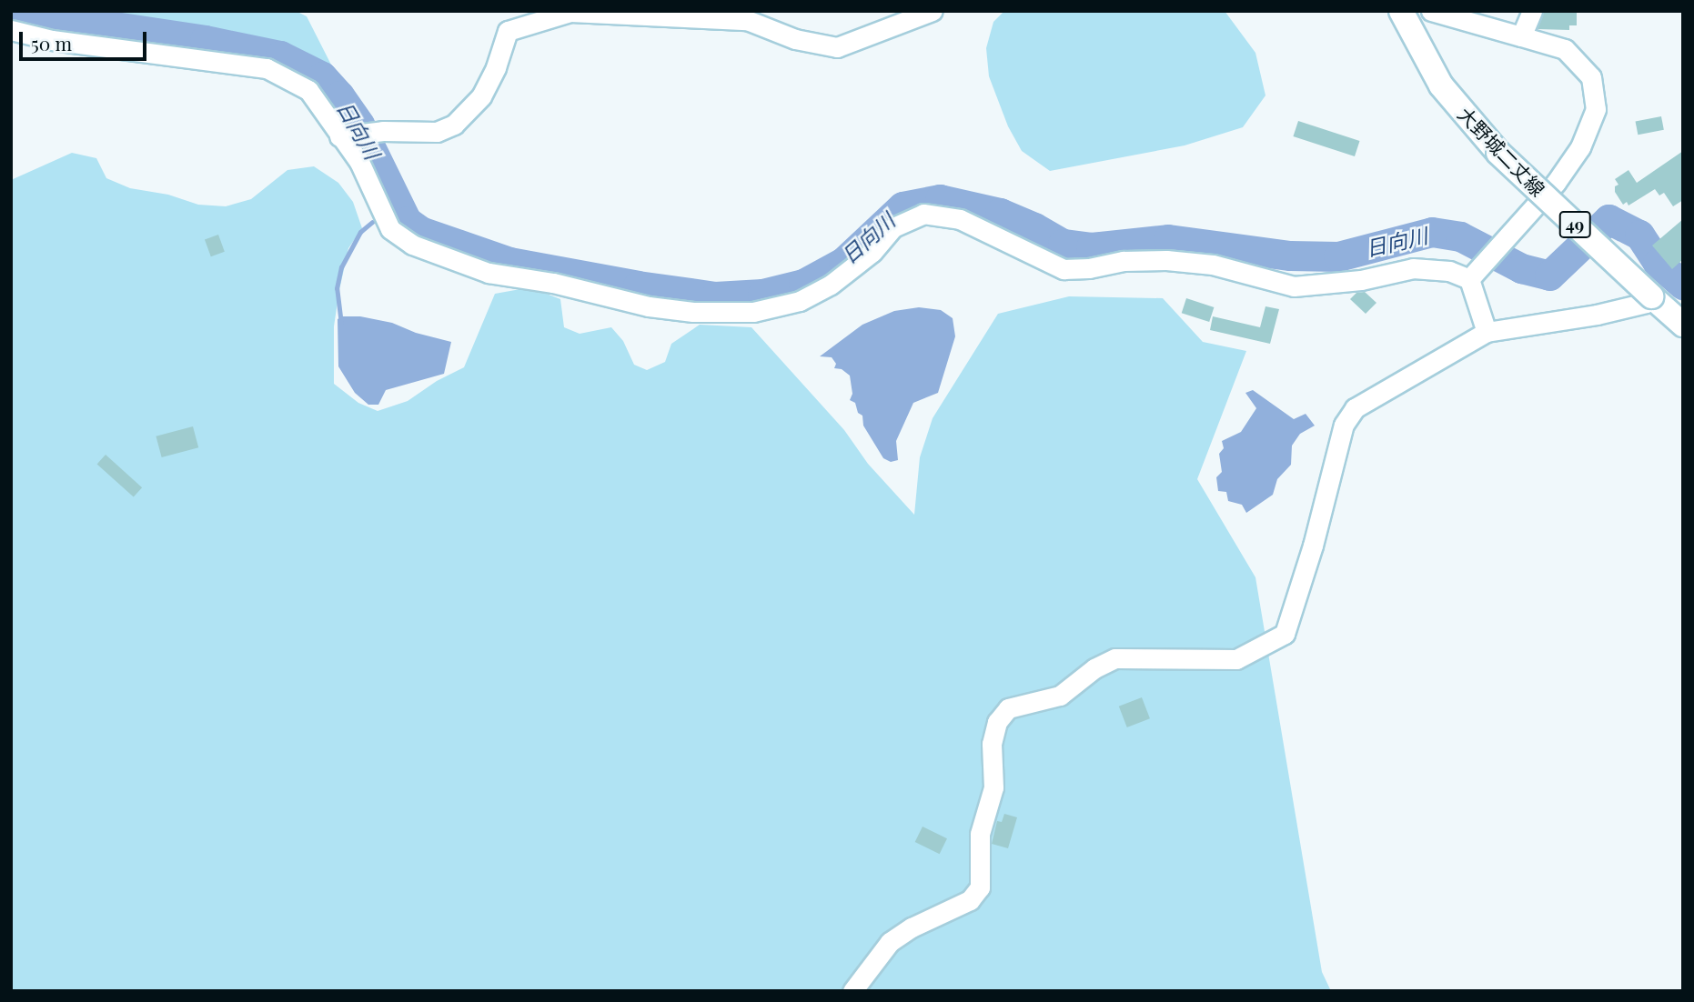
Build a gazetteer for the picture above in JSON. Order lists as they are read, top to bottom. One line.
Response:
{"streets":{"main road":["大野城二丈線","49"]},"water":["日向川"],"scale_bar":"50 m"}
